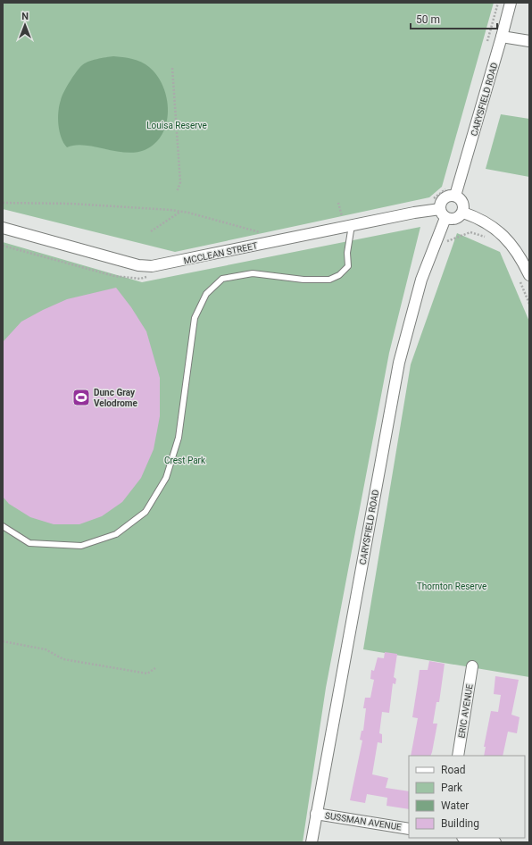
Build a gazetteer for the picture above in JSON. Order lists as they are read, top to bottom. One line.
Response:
{"streets":{"street":["CARYSFIELD ROAD","MCCLEAN STREET","ERIC AVENUE","SUSSMAN AVENUE"]},"crossings":[["CARYSFIELD ROAD","MCCLEAN STREET"],["CARYSFIELD ROAD","SUSSMAN AVENUE"]],"parks":["Louisa Reserve","Crest Park","Thornton Reserve"],"places":{"sports":["Dunc Gray Velodrome"]},"legend":["Road","Park","Water","Building"],"scale_bar":"50 m","north":"top"}
